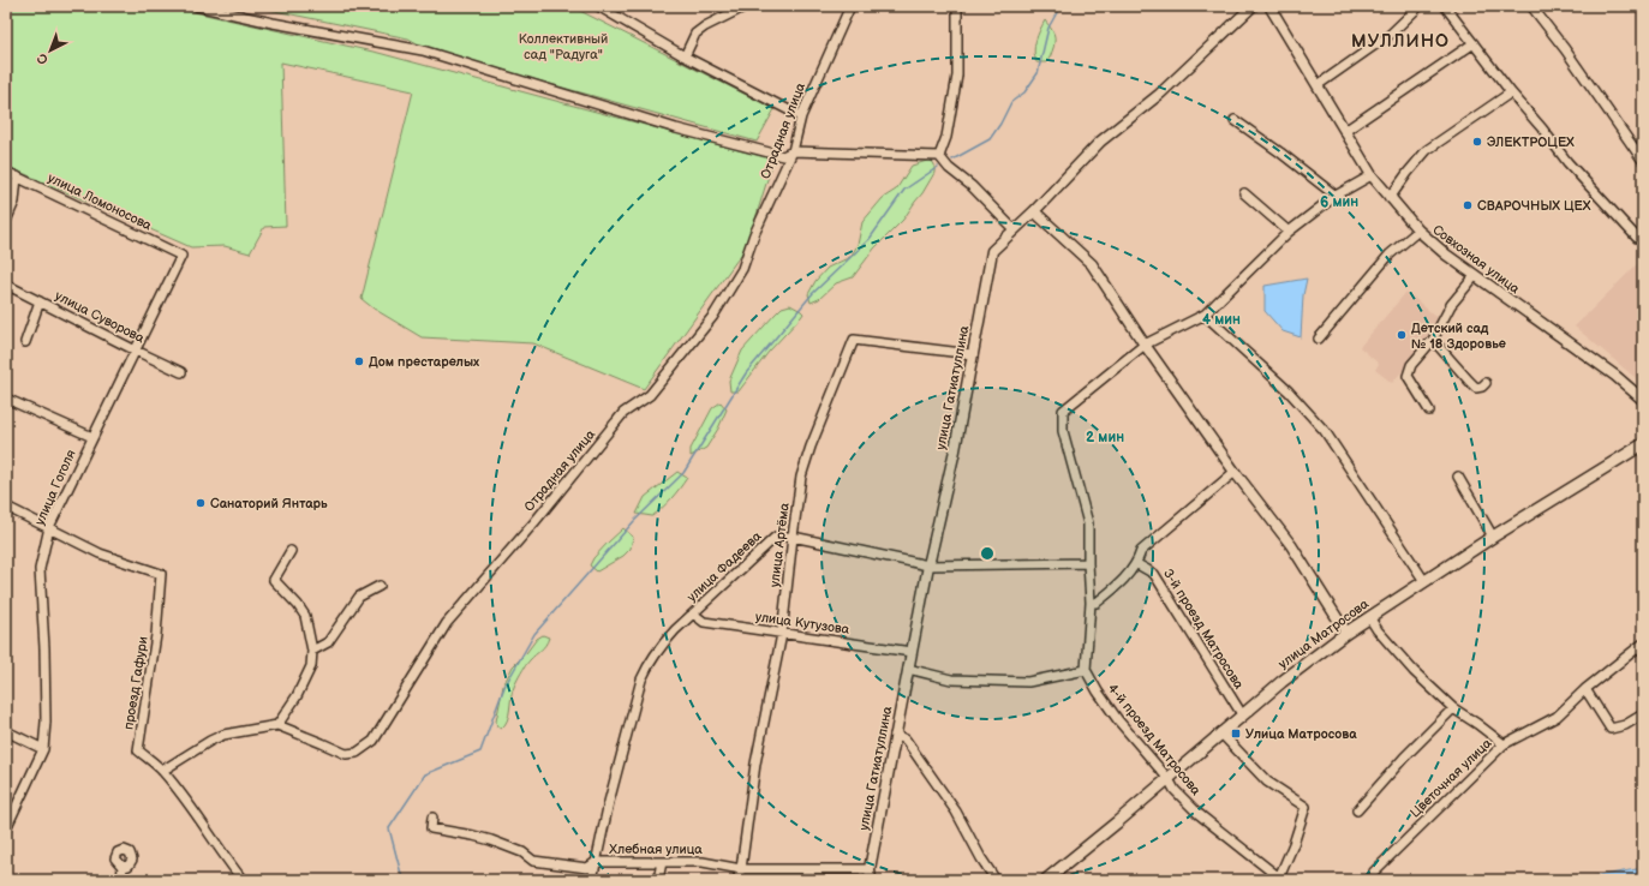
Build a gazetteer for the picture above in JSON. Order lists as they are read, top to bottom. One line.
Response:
{"streets":{"main road":["улица Матросова"],"street":["Отрадная улица","улица Ломоносова","Совхозная улица","улица Суворова","улица Гатиатуллина","улица Гоголя","улица Артёма","улица Фадеева","улица Кутузова","3-й проезд Матросова","проезд Гафури","4-й проезд Матросова","Цветочная улица","Хлебная улица"]},"crossings":[["улица Ломоносова","улица Гоголя"],["улица Суворова","улица Гоголя"],["улица Гатиатуллина","улица Артёма"],["улица Гатиатуллина","улица Фадеева"],["улица Гатиатуллина","улица Кутузова"],["улица Гатиатуллина","Хлебная улица"],["улица Гоголя","проезд Гафури"],["улица Артёма","улица Фадеева"],["улица Артёма","улица Кутузова"],["улица Артёма","Хлебная улица"],["улица Фадеева","улица Кутузова"],["улица Фадеева","Хлебная улица"],["3-й проезд Матросова","улица Матросова"],["улица Матросова","4-й проезд Матросова"]],"districts":["МУЛЛИНО"],"parks":["Коллективный сад \"Радуга\""],"places":{"other":["ЭЛЕКТРОЦЕХ","СВАРОЧНЫХ ЦЕХ","Детский сад № 18 Здоровье","Дом престарелых","Санаторий Янтарь"],"transit":["Улица Матросова"]},"north":"bottom left","rings":["6 мин","4 мин","2 мин"]}
